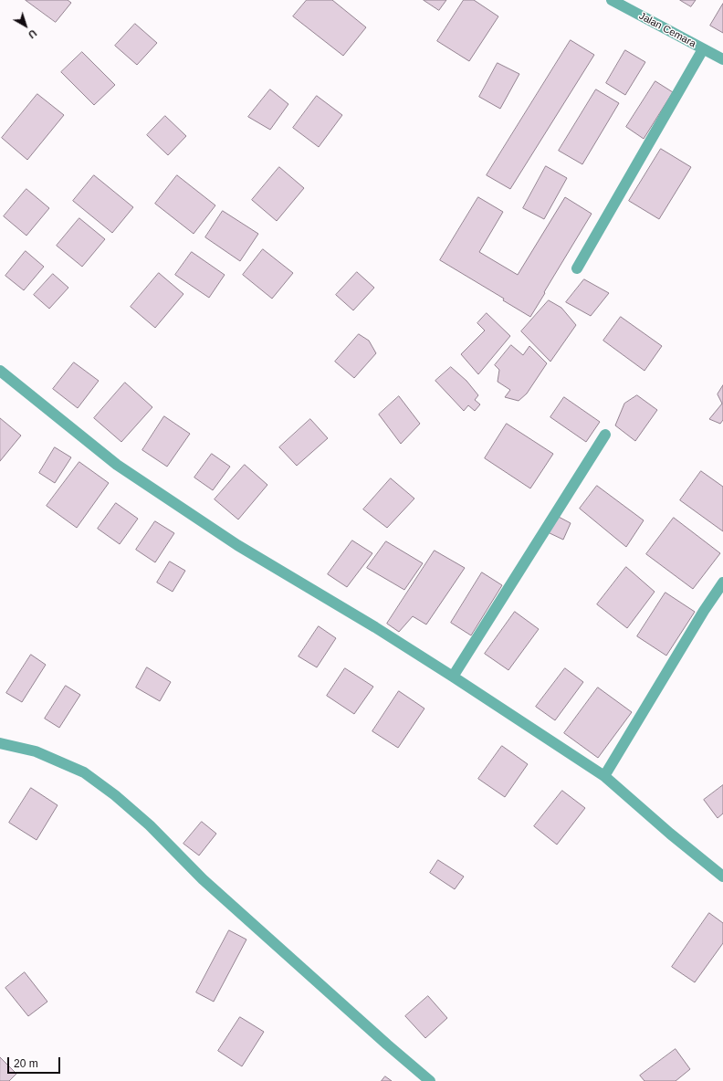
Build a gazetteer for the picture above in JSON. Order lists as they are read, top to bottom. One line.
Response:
{"streets":{"street":["Jalan Cemara"]},"scale_bar":"20 m","north":"bottom right"}
